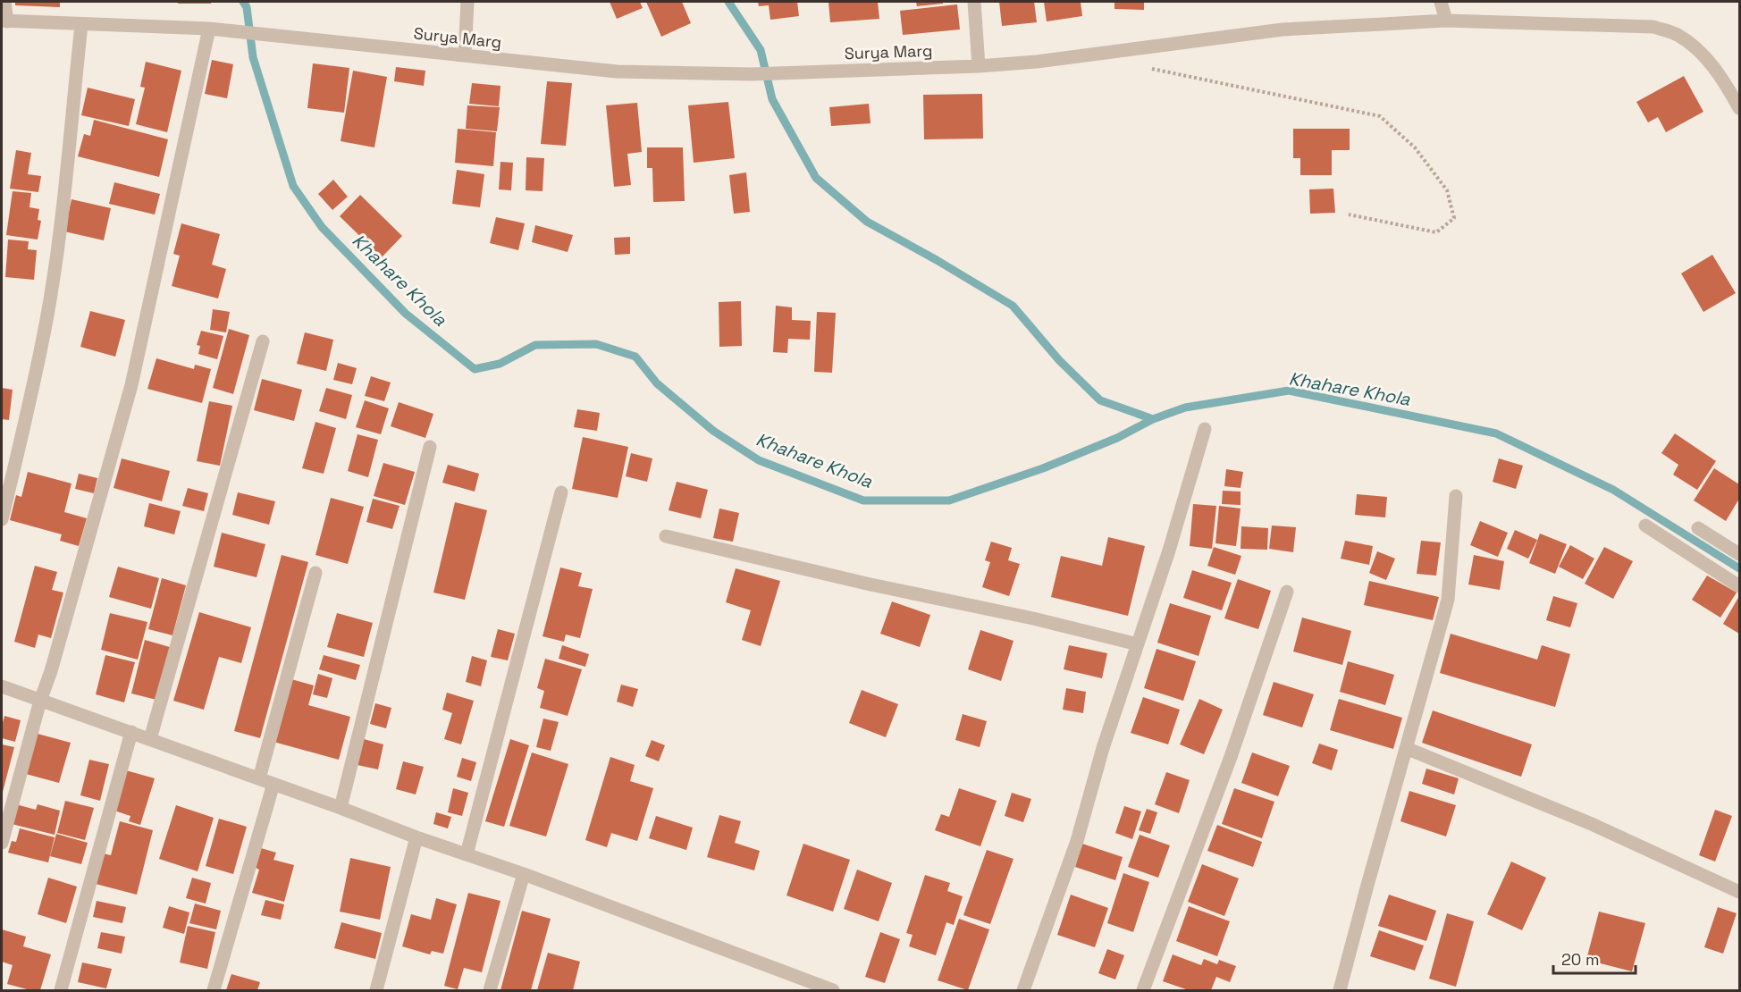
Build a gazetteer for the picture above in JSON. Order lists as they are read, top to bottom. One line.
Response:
{"streets":{"street":["Surya Marg"]},"water":["Khahare Khola"],"scale_bar":"20 m"}
